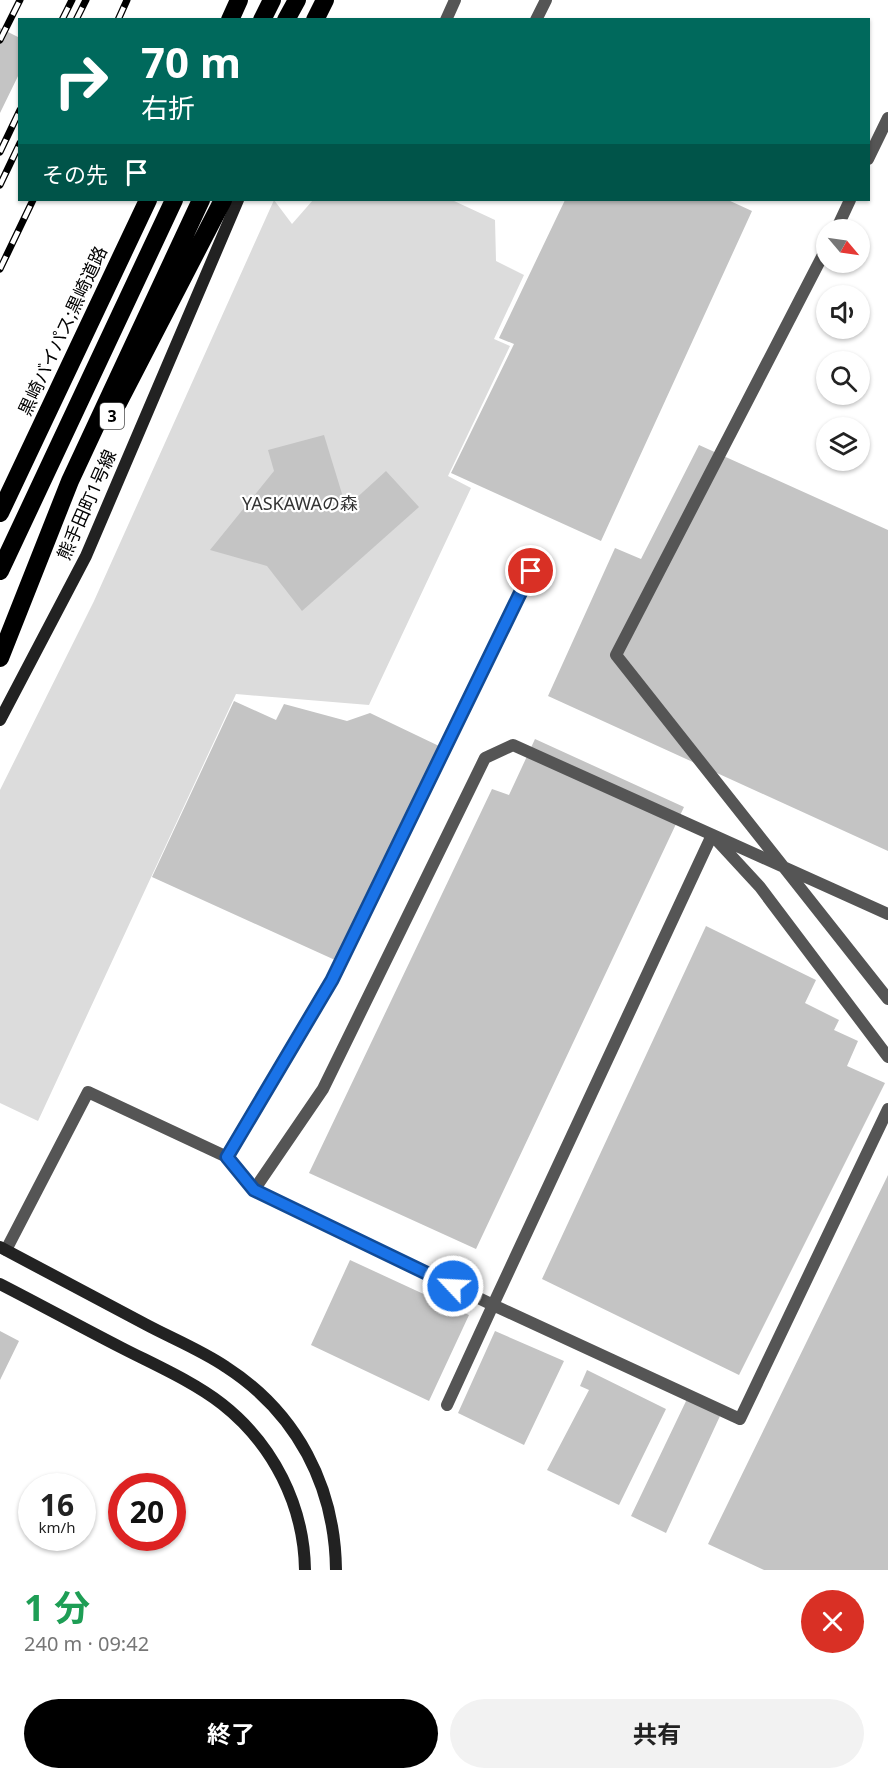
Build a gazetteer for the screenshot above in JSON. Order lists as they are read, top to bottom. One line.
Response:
{"streets":{"highway":["黒崎バイパス;黒崎道路","3"],"street":["熊手田町1号線"]},"parks":["YASKAWAの森"],"north":"bottom right","page":{"turn":["70 m","右折"],"then":"その先","speed":"16 km/h","limit":"20","heading":["1 分","240 m · 09:42"],"buttons":["終了","共有"]}}
